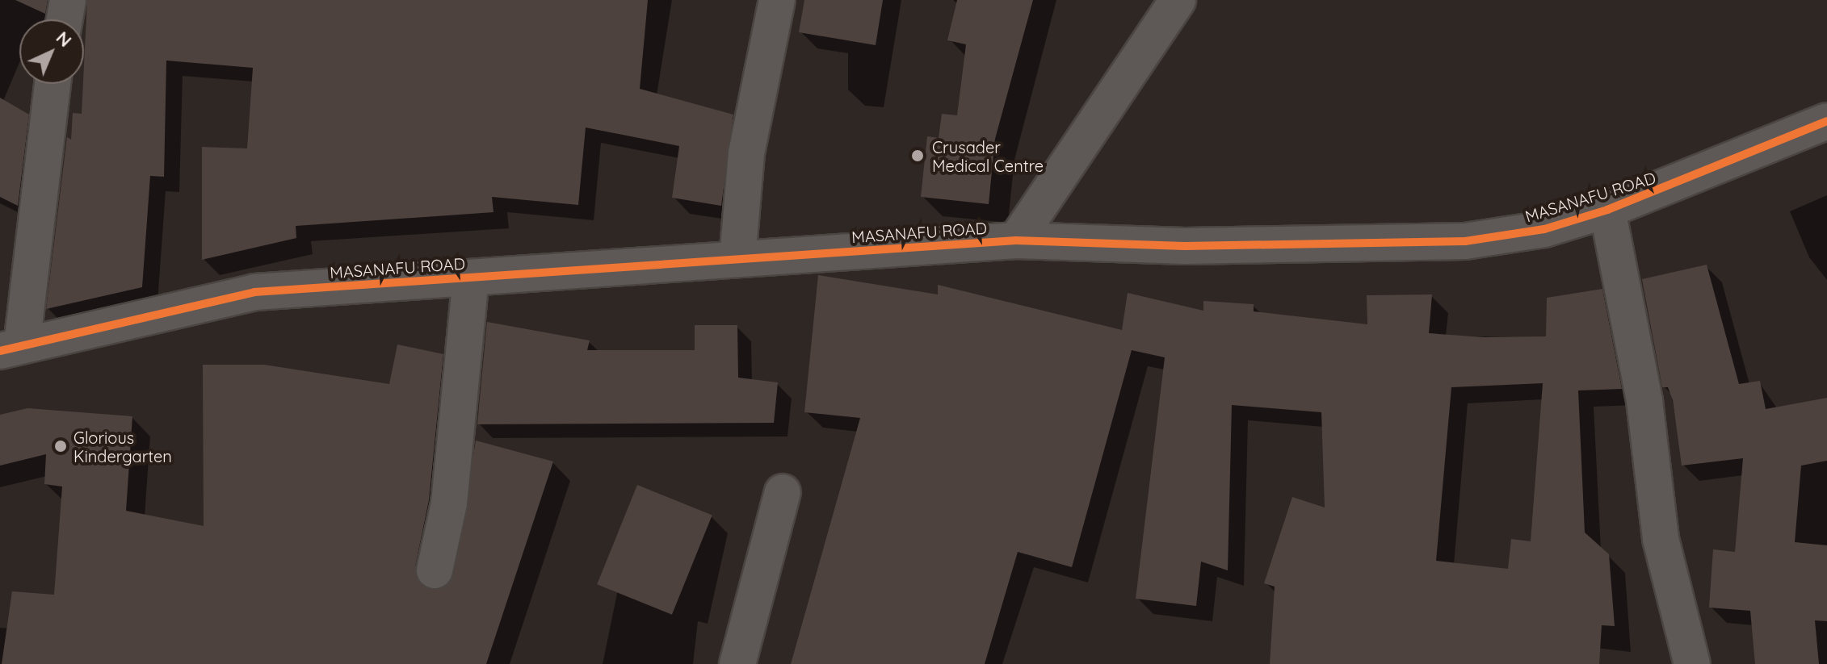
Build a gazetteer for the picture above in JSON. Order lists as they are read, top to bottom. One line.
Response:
{"streets":{"street":["MASANAFU ROAD"]},"places":["Crusader Medical Centre","Glorious Kindergarten"],"north":"top right"}
